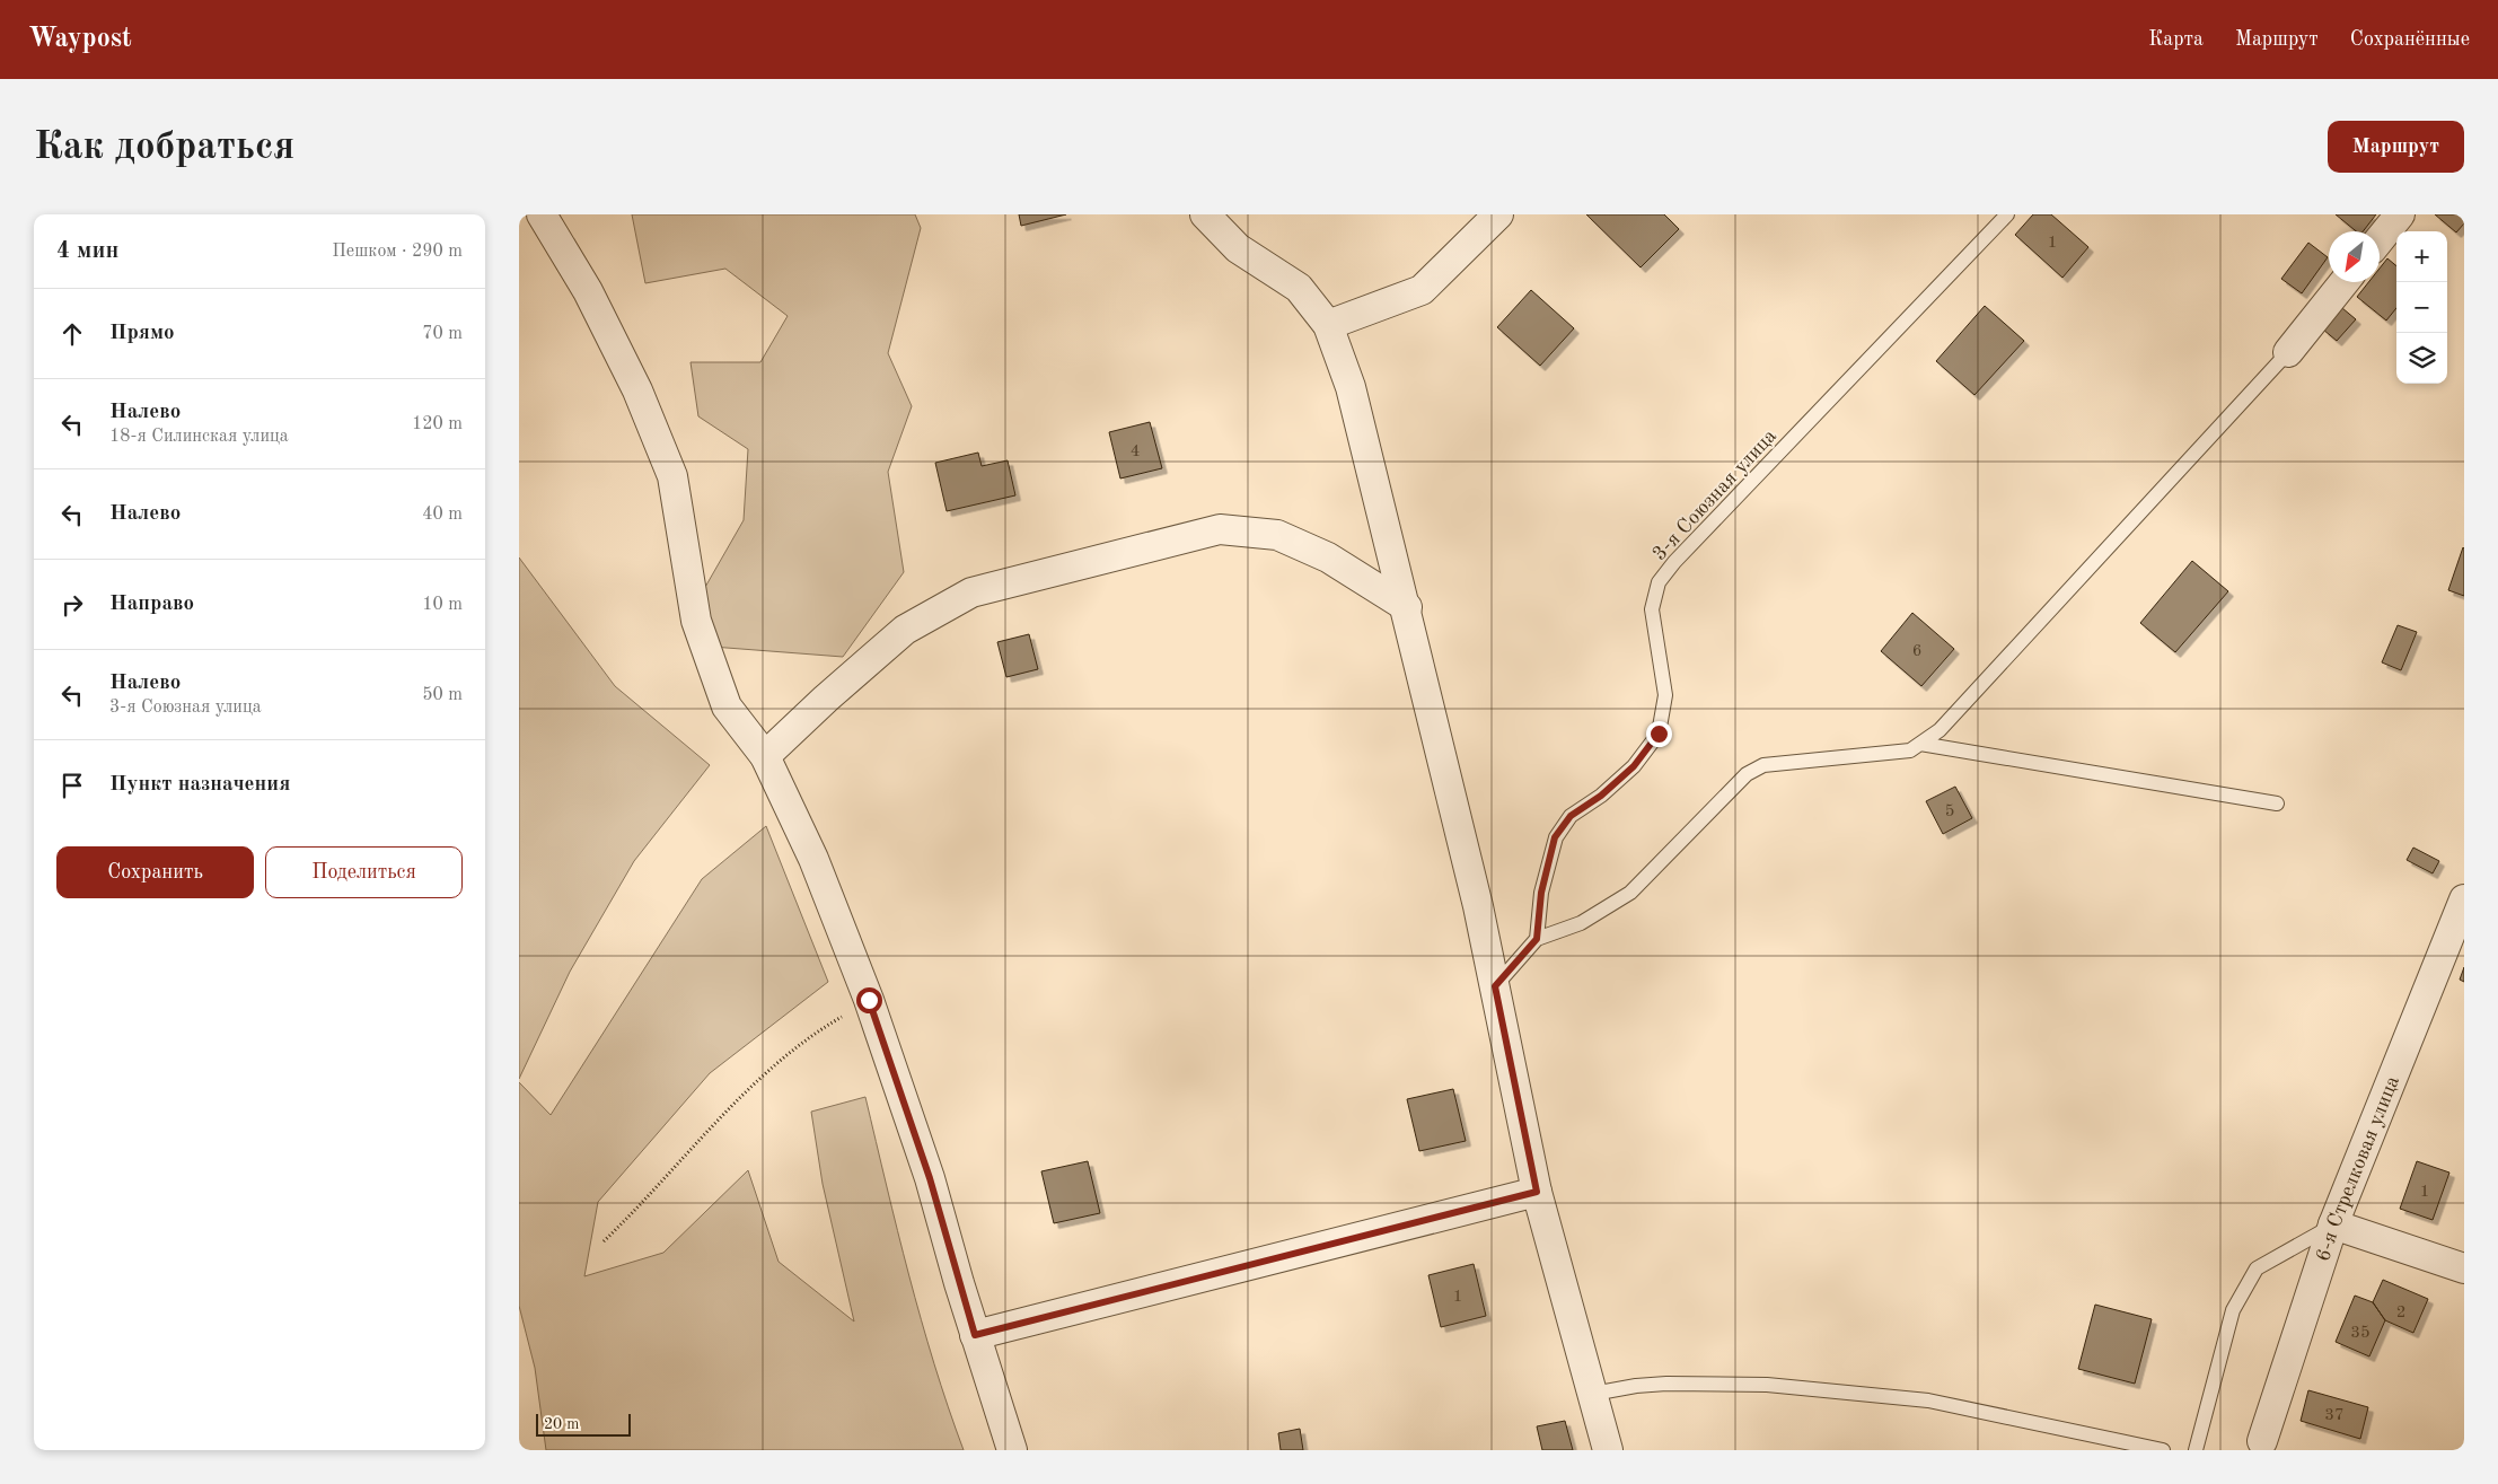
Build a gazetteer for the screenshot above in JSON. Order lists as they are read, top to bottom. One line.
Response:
{"streets":{"street":["6-я Стрелковая улица"],"lane":["3-я Союзная улица"]},"house_numbers":["1","4","6","5","1","1","2","35","37"],"scale_bar":"20 m","north":"bottom left","page":{"header":"Waypost","nav":["Карта","Маршрут","Сохранённые"],"buttons":["Маршрут",["Сохранить","Поделиться"]],"title":"Как добраться","heading":["4 мин","Пешком · 290 m"],"map_buttons":["+","−"],"list":[["Прямо","70 m"],["Налево","18-я Силинская улица","120 m"],["Налево","40 m"],["Направо","10 m"],["Налево","3-я Союзная улица","50 m"],"Пункт назначения"],"scale":"20 m"}}
